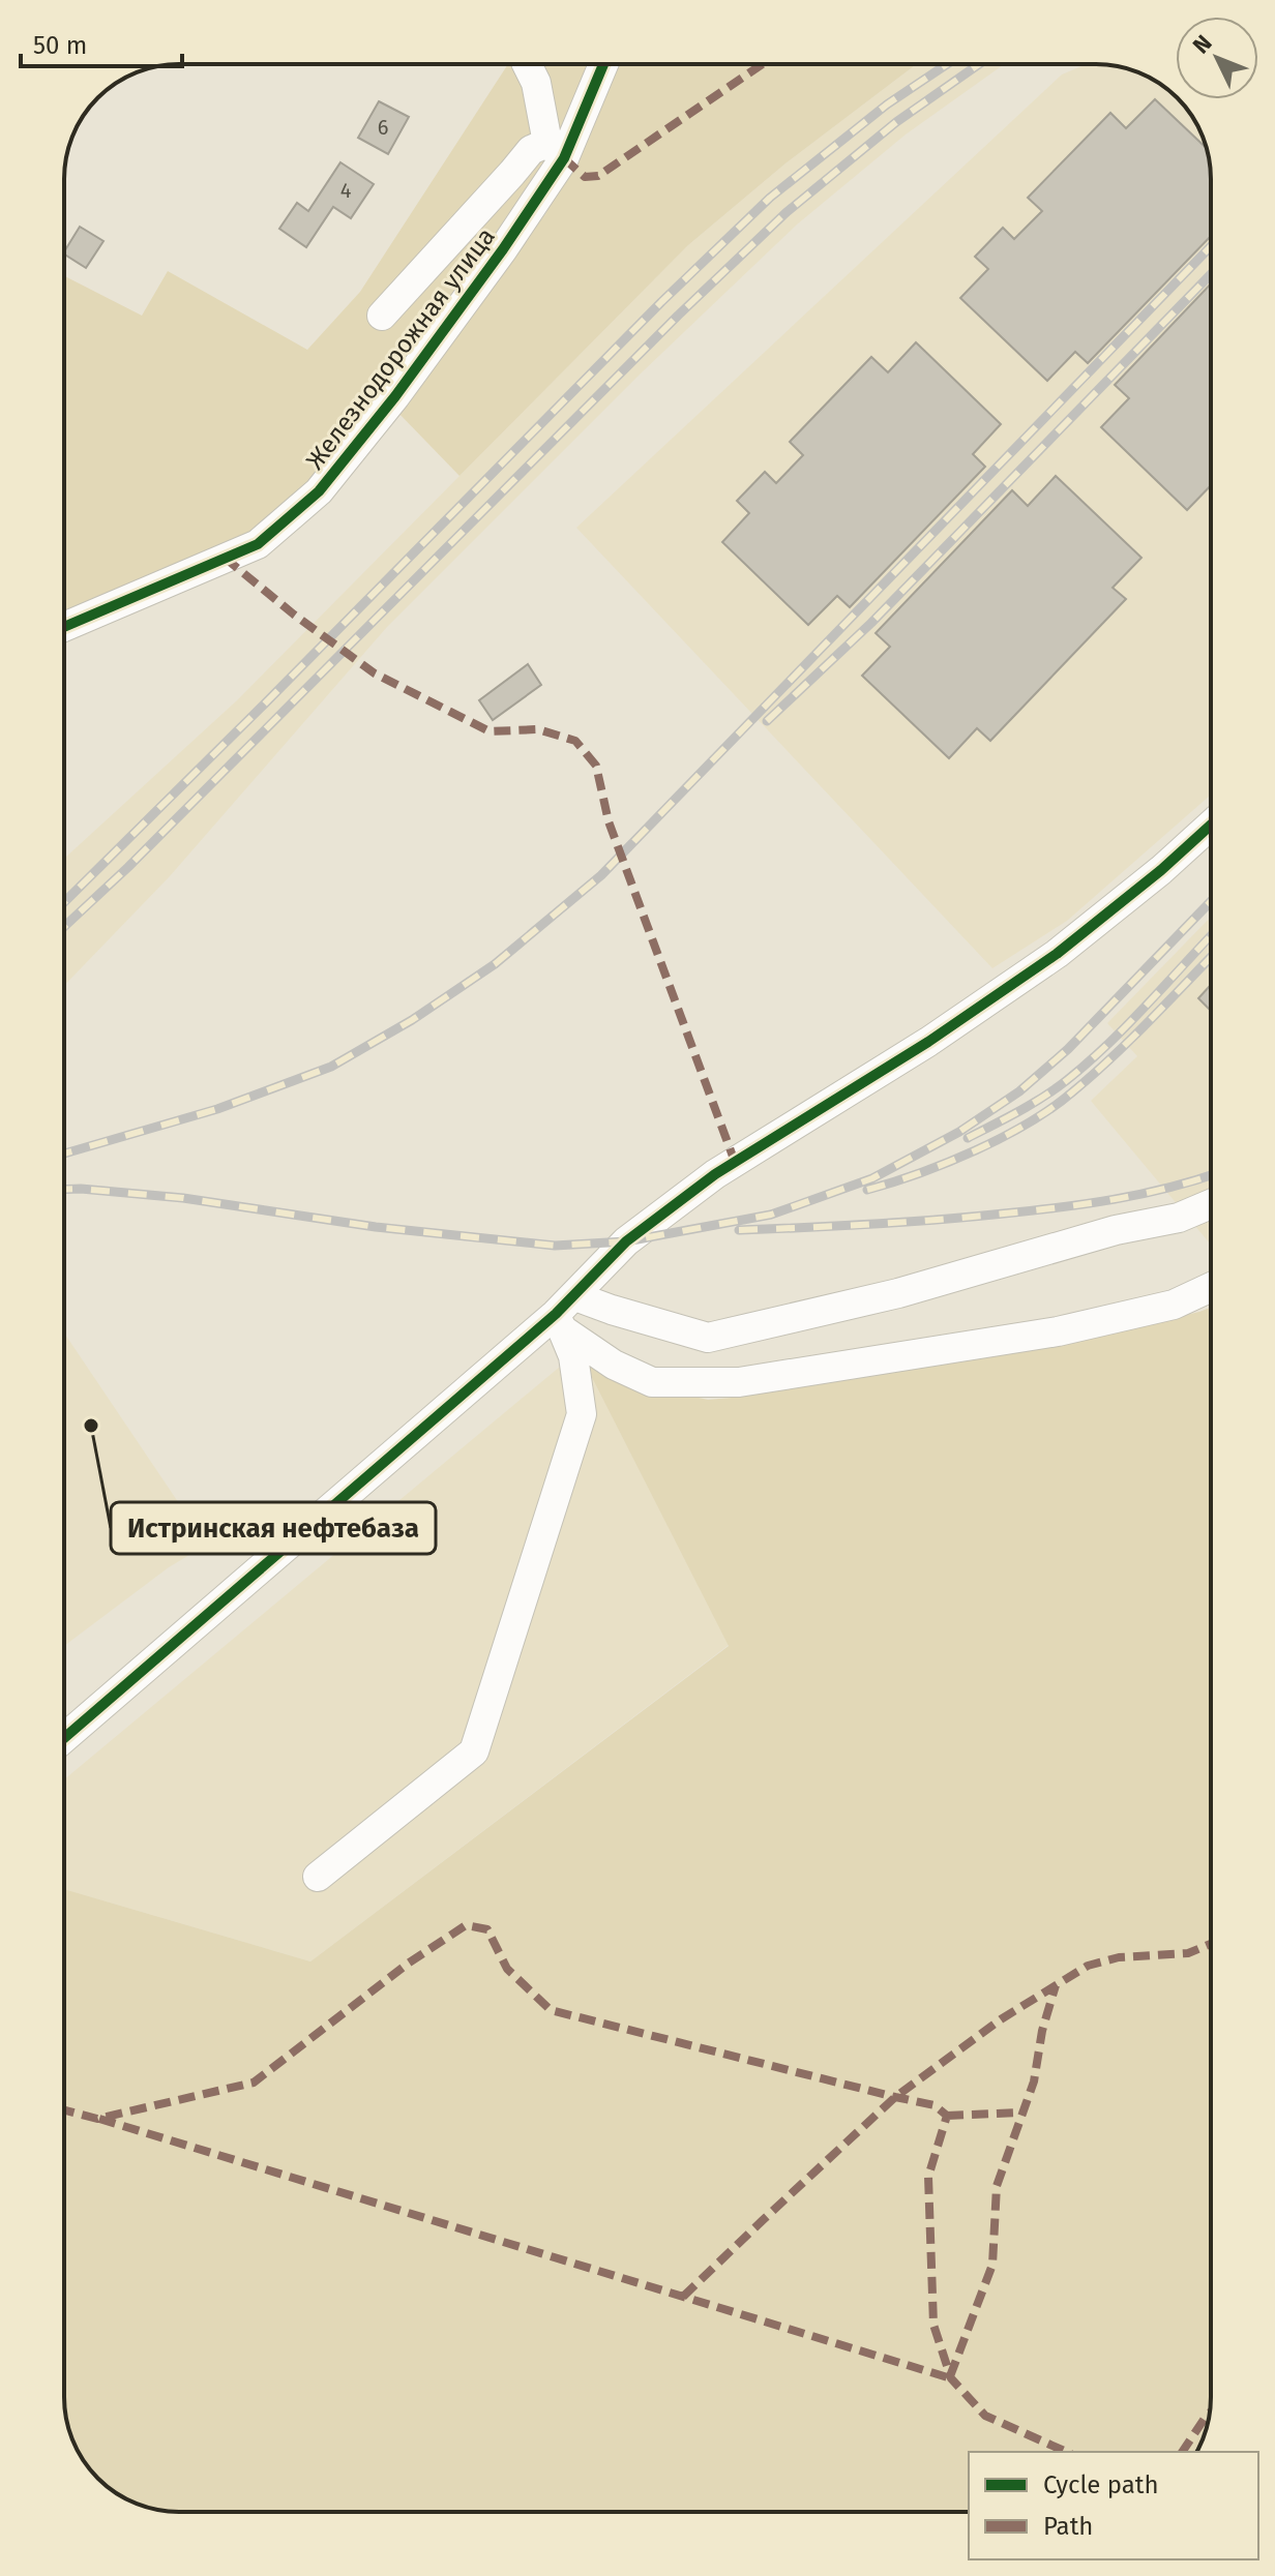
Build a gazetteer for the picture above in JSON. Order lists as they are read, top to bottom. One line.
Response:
{"streets":{"street":["Железнодорожная улица"]},"places":["Истринская нефтебаза"],"house_numbers":["6","4"],"legend":["Cycle path","Path"],"scale_bar":"50 m","north":"top left"}
